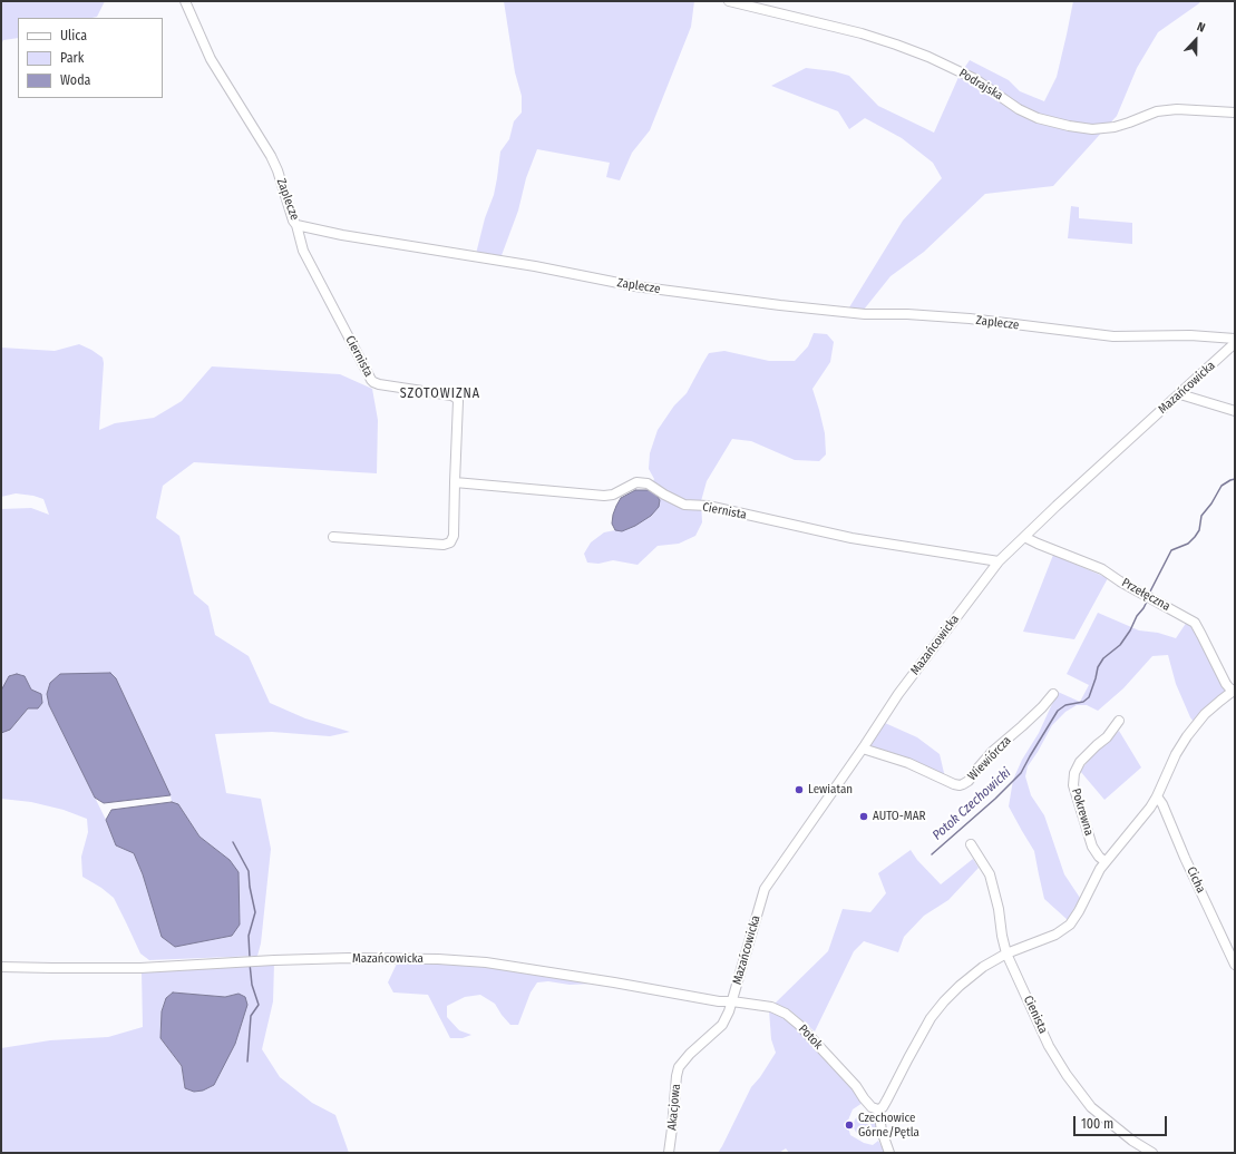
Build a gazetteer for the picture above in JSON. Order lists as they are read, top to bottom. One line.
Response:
{"streets":{"street":["Podrajska","Zaplecze","Ciernista","Mazańcowicka","Przełęczna","Wiewiórcza","Pokrewna","Cicha","Cienista","Potok","Akacjowa"]},"crossings":[["Zaplecze","Ciernista"],["Ciernista","Mazańcowicka"],["Mazańcowicka","Przełęczna"],["Mazańcowicka","Wiewiórcza"],["Mazańcowicka","Potok"],["Mazańcowicka","Akacjowa"],["Potok","Akacjowa"]],"districts":["SZOTOWIZNA"],"water":["Potok Czechowicki"],"places":["Lewiatan","AUTO-MAR","Czechowice Górne/Pętla"],"legend":["Ulica","Park","Woda"],"scale_bar":"100 m","north":"top"}
